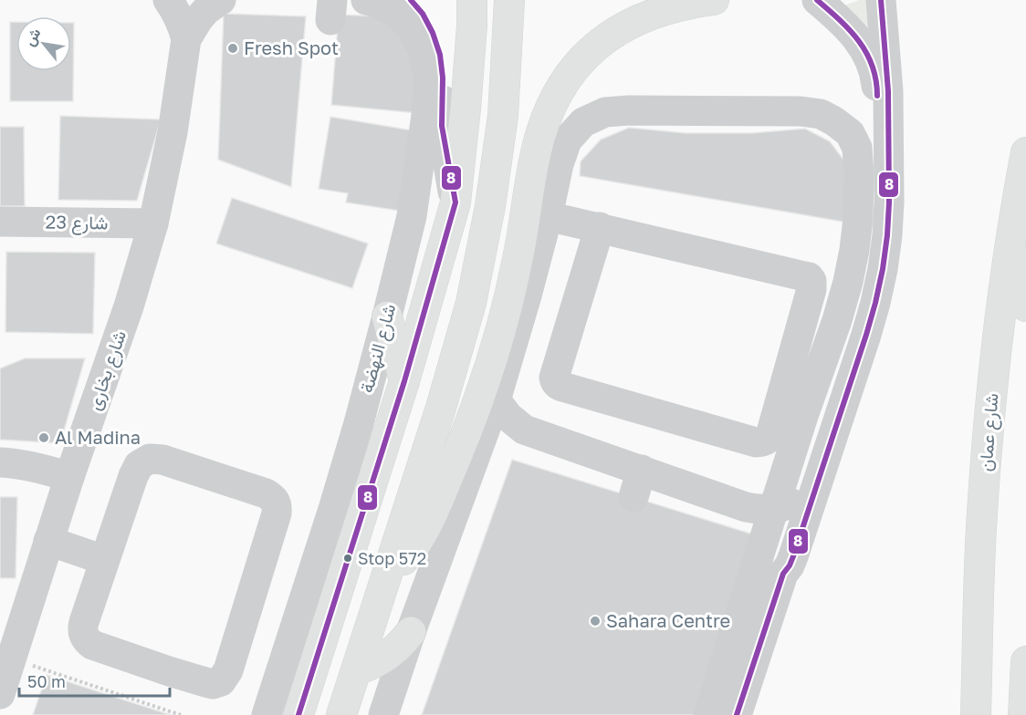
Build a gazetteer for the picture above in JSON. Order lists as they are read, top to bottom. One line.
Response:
{"streets":{"main road":["شارع النهضة","شارع عمان"],"street":["شارع 23","شارع بخارى"]},"crossings":[["شارع 23","شارع بخارى"]],"places":["Fresh Spot","Al Madina","Stop 572","Sahara Centre"],"lines":["transit line 8"],"scale_bar":"50 m","north":"top left"}
